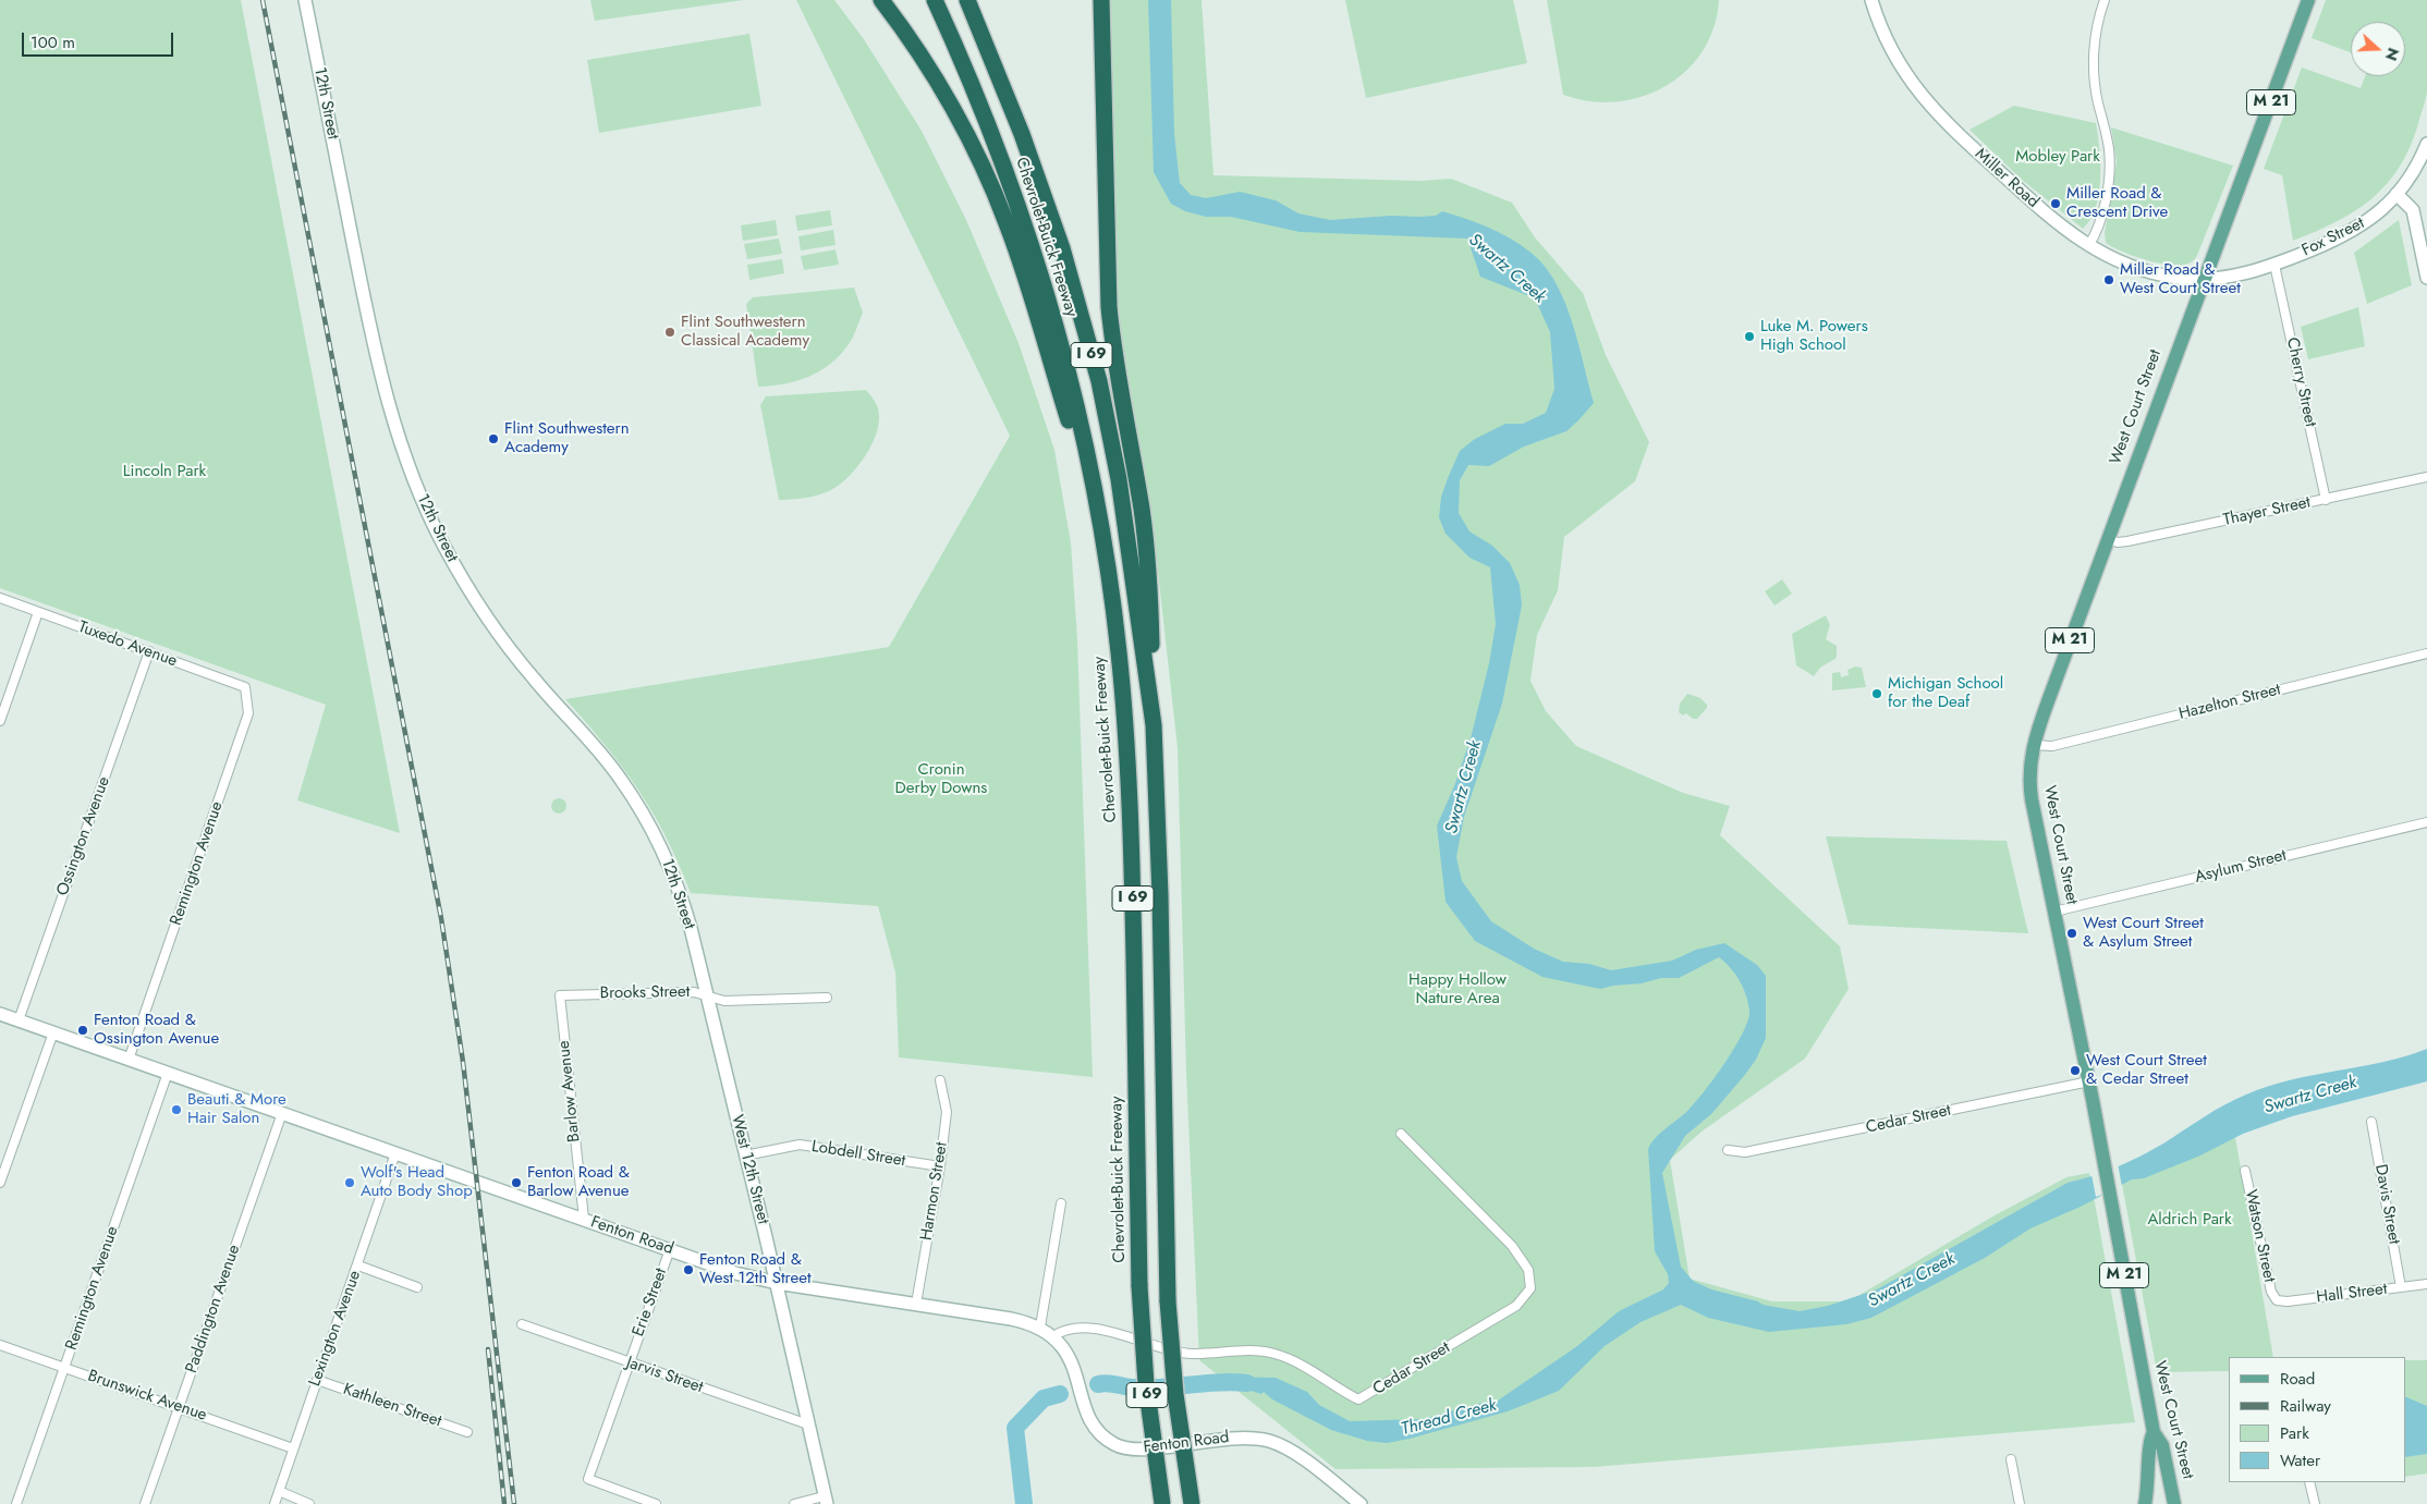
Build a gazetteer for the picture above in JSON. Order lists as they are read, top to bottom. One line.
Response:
{"streets":{"highway":["Chevrolet-Buick Freeway","I 69"],"main road":["M 21","West Court Street"],"street":["12th Street","Miller Road","Fox Street","Cherry Street","Thayer Street","Tuxedo Avenue","Hazelton Street","Ossington Avenue","Remington Avenue","Asylum Street","Brooks Street","Barlow Avenue","Cedar Street","Lobdell Street","West 12th Street","Harmon Street","Davis Street","Fenton Road","Watson Street","Hall Street","Erie Street","Paddington Avenue","Lexington Avenue","Jarvis Street","Brunswick Avenue","Kathleen Street"]},"crossings":[["M 21","West Court Street"],["12th Street","Brooks Street"],["12th Street","West 12th Street"],["Miller Road","Fox Street"],["Miller Road","West Court Street"],["Fox Street","Cherry Street"],["Fox Street","West Court Street"],["Cherry Street","Thayer Street"],["West Court Street","Thayer Street"],["West Court Street","Hazelton Street"],["West Court Street","Asylum Street"],["West Court Street","Cedar Street"],["Tuxedo Avenue","Ossington Avenue"],["Tuxedo Avenue","Remington Avenue"],["Ossington Avenue","Fenton Road"],["Remington Avenue","Fenton Road"],["Remington Avenue","Brunswick Avenue"],["Brooks Street","Barlow Avenue"],["Brooks Street","West 12th Street"],["Barlow Avenue","Fenton Road"],["Cedar Street","Fenton Road"],["Lobdell Street","West 12th Street"],["Lobdell Street","Harmon Street"],["West 12th Street","Fenton Road"],["West 12th Street","Jarvis Street"],["Harmon Street","Fenton Road"],["Davis Street","Hall Street"],["Fenton Road","Erie Street"],["Fenton Road","Paddington Avenue"],["Fenton Road","Lexington Avenue"],["Watson Street","Hall Street"],["Erie Street","Jarvis Street"],["Paddington Avenue","Brunswick Avenue"],["Lexington Avenue","Brunswick Avenue"],["Lexington Avenue","Kathleen Street"]],"water":["Swartz Creek","Thread Creek"],"parks":["Mobley Park","Lincoln Park","Cronin Derby Downs","Happy Hollow Nature Area","Aldrich Park"],"places":["Miller Road & Crescent Drive","Miller Road & West Court Street","Flint Southwestern Classical Academy","Luke M. Powers High School","Flint Southwestern Academy","Michigan School for the Deaf","West Court Street & Asylum Street","Fenton Road & Ossington Avenue","West Court Street & Cedar Street","Beauti & More Hair Salon","Wolf's Head Auto Body Shop","Fenton Road & Barlow Avenue","Fenton Road & West 12th Street"],"legend":["Road","Railway","Park","Water"],"scale_bar":"100 m","north":"right"}
